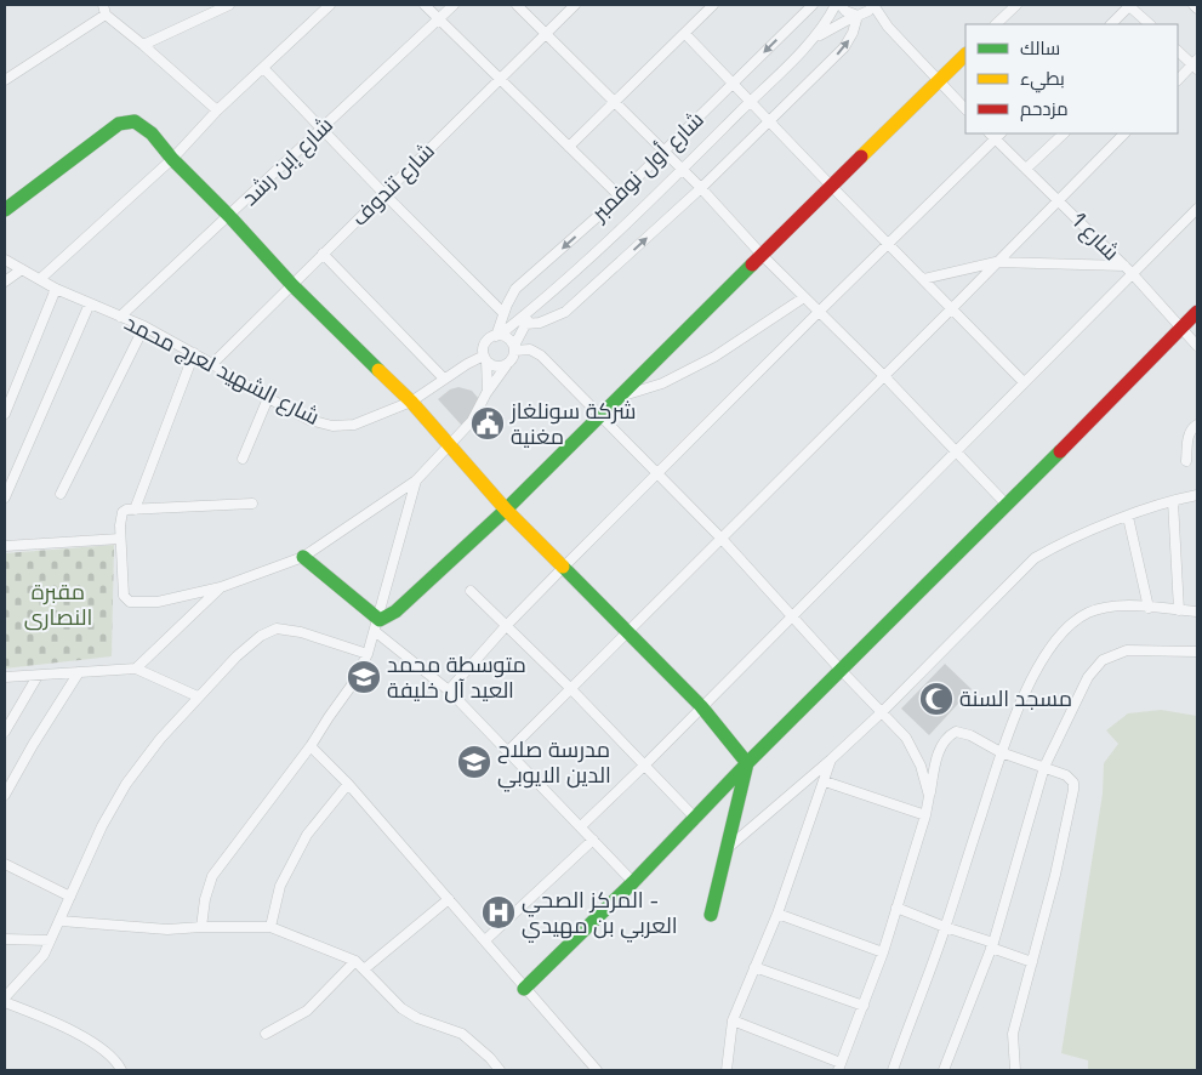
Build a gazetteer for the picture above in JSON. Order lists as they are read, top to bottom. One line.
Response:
{"streets":{"street":["شارع إبن رشد","شارع أول نوفمبر","شارع تندوف","شارع 1","شارع الشهيد لعرج محمد"]},"crossings":[["شارع إبن رشد","شارع الشهيد لعرج محمد"],["شارع أول نوفمبر","شارع الشهيد لعرج محمد"],["شارع تندوف","شارع الشهيد لعرج محمد"]],"parks":["مقبرة النصارى"],"places":{"public building":["شركة سونلغاز مغنية"],"school or university":["متوسطة محمد العيد آل خليفة","مدرسة صلاح الدين الايوبي"],"mosque":["مسجد السنة"],"hospital":["المركز الصحي - العربي بن مهيدي"]},"legend":["سالك","بطيء","مزدحم"]}
